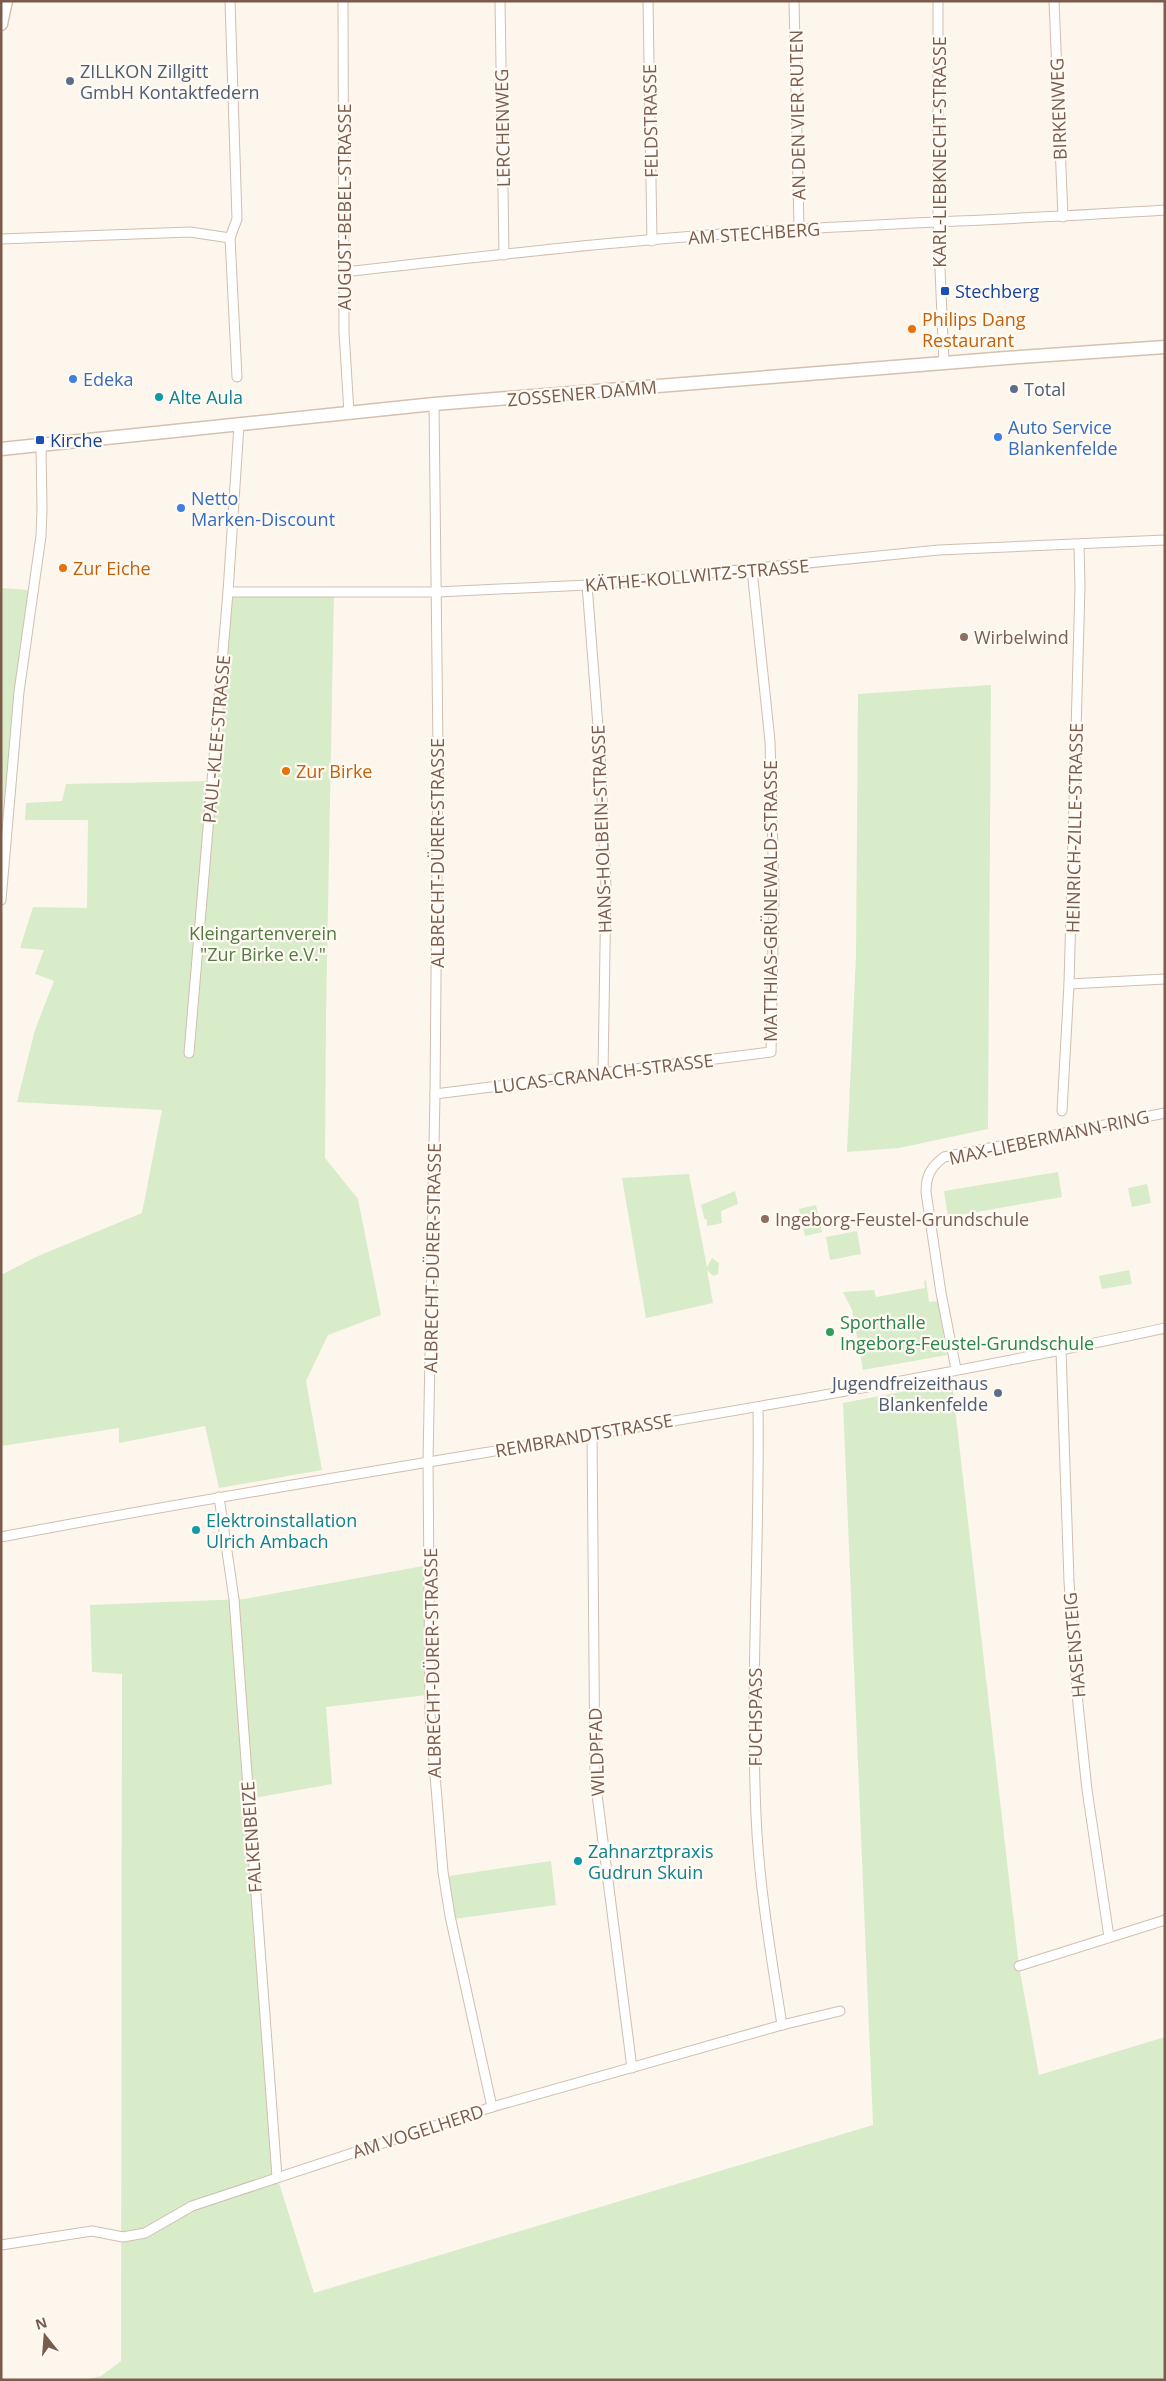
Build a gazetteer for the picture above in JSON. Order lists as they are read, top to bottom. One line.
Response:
{"streets":{"main road":["ZOSSENER DAMM"],"street":["BIRKENWEG","AN DEN VIER RUTEN","FELDSTRASSE","LERCHENWEG","KARL-LIEBKNECHT-STRASSE","AUGUST-BEBEL-STRASSE","AM STECHBERG","KÄTHE-KOLLWITZ-STRASSE","PAUL-KLEE-STRASSE","HEINRICH-ZILLE-STRASSE","HANS-HOLBEIN-STRASSE","ALBRECHT-DÜRER-STRASSE","MATTHIAS-GRÜNEWALD-STRASSE","LUCAS-CRANACH-STRASSE","MAX-LIEBERMANN-RING","REMBRANDTSTRASSE","HASENSTEIG","FUCHSPASS","WILDPFAD","FALKENBEIZE","AM VOGELHERD"]},"crossings":[["BIRKENWEG","AM STECHBERG"],["AN DEN VIER RUTEN","AM STECHBERG"],["FELDSTRASSE","AM STECHBERG"],["LERCHENWEG","AM STECHBERG"],["KARL-LIEBKNECHT-STRASSE","AM STECHBERG"],["KARL-LIEBKNECHT-STRASSE","ZOSSENER DAMM"],["AUGUST-BEBEL-STRASSE","AM STECHBERG"],["AUGUST-BEBEL-STRASSE","ZOSSENER DAMM"],["ZOSSENER DAMM","PAUL-KLEE-STRASSE"],["ZOSSENER DAMM","ALBRECHT-DÜRER-STRASSE"],["KÄTHE-KOLLWITZ-STRASSE","PAUL-KLEE-STRASSE"],["KÄTHE-KOLLWITZ-STRASSE","HEINRICH-ZILLE-STRASSE"],["KÄTHE-KOLLWITZ-STRASSE","HANS-HOLBEIN-STRASSE"],["KÄTHE-KOLLWITZ-STRASSE","ALBRECHT-DÜRER-STRASSE"],["KÄTHE-KOLLWITZ-STRASSE","MATTHIAS-GRÜNEWALD-STRASSE"],["HANS-HOLBEIN-STRASSE","LUCAS-CRANACH-STRASSE"],["ALBRECHT-DÜRER-STRASSE","LUCAS-CRANACH-STRASSE"],["ALBRECHT-DÜRER-STRASSE","REMBRANDTSTRASSE"],["ALBRECHT-DÜRER-STRASSE","AM VOGELHERD"],["MATTHIAS-GRÜNEWALD-STRASSE","LUCAS-CRANACH-STRASSE"],["MAX-LIEBERMANN-RING","REMBRANDTSTRASSE"],["REMBRANDTSTRASSE","HASENSTEIG"],["REMBRANDTSTRASSE","FUCHSPASS"],["REMBRANDTSTRASSE","WILDPFAD"],["REMBRANDTSTRASSE","FALKENBEIZE"],["FUCHSPASS","AM VOGELHERD"],["WILDPFAD","AM VOGELHERD"],["FALKENBEIZE","AM VOGELHERD"]],"parks":["Kleingartenverein \"Zur Birke e.V.\""],"places":{"other":["ZILLKON Zillgitt GmbH Kontaktfedern","Philips Dang Restaurant","Edeka","Total","Alte Aula","Auto Service Blankenfelde","Netto Marken-Discount","Zur Eiche","Wirbelwind","Zur Birke","Ingeborg-Feustel-Grundschule","Sporthalle Ingeborg-Feustel-Grundschule","Jugendfreizeithaus Blankenfelde","Elektroinstallation Ulrich Ambach","Zahnarztpraxis Gudrun Skuin"],"transit":["Stechberg","Kirche"]},"north":"top"}
